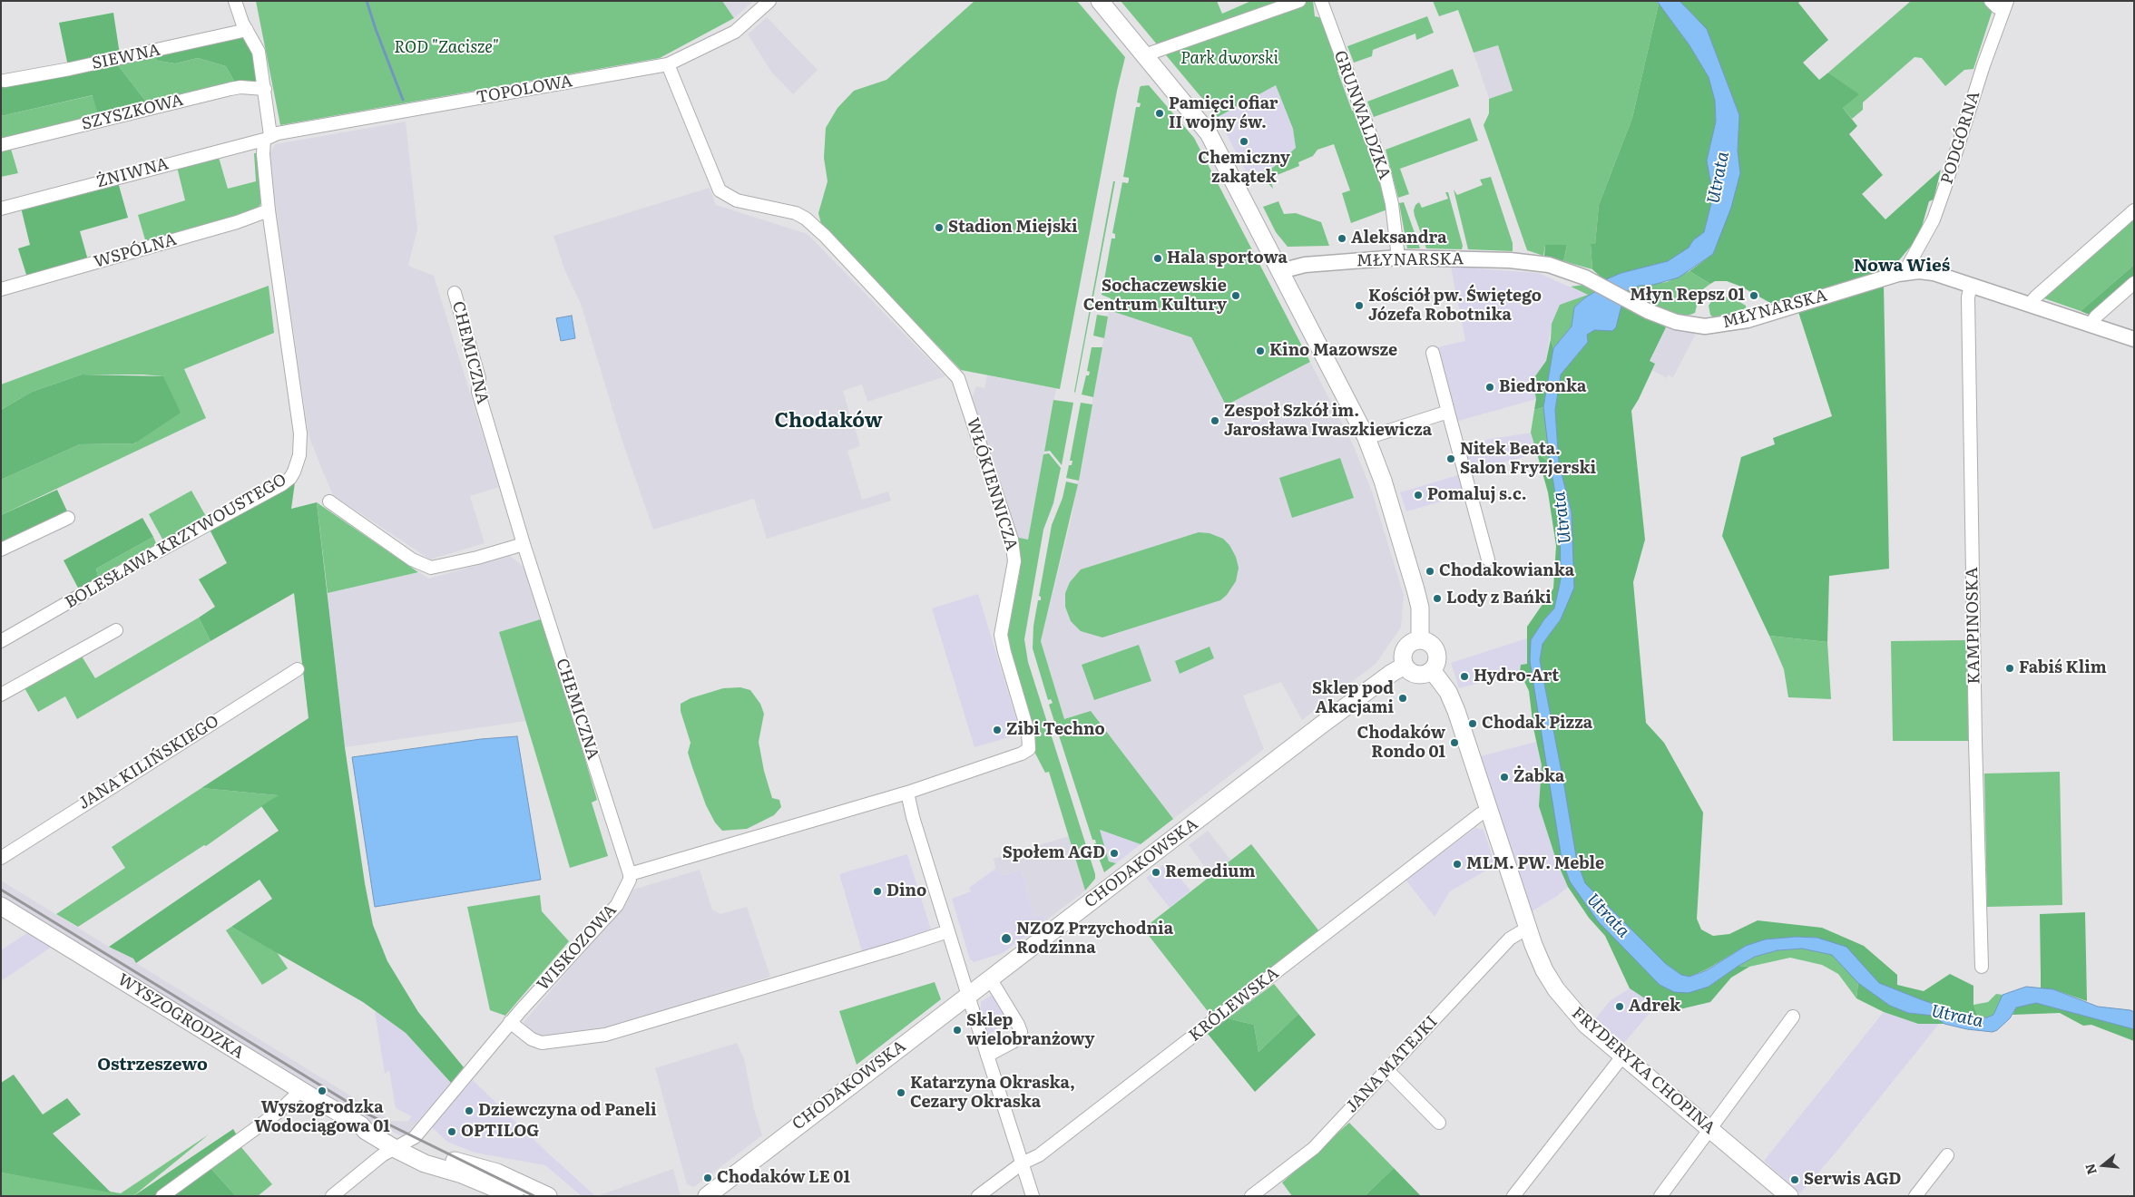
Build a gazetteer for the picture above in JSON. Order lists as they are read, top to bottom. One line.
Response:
{"streets":{"main road":["CHODAKOWSKA","WYSZOGRODZKA","FRYDERYKA CHOPINA"],"street":["SIEWNA","TOPOLOWA","SZYSZKOWA","GRUNWALDZKA","PODGÓRNA","ŻNIWNA","WSPÓLNA","MŁYNARSKA","CHEMICZNA","WŁÓKIENNICZA","BOLESŁAWA KRZYWOUSTEGO","KAMPINOSKA","JANA KILIŃSKIEGO","WISKOZOWA","KRÓLEWSKA","JANA MATEJKI"]},"crossings":[["SIEWNA","BOLESŁAWA KRZYWOUSTEGO"],["TOPOLOWA","ŻNIWNA"],["TOPOLOWA","WŁÓKIENNICZA"],["TOPOLOWA","BOLESŁAWA KRZYWOUSTEGO"],["SZYSZKOWA","BOLESŁAWA KRZYWOUSTEGO"],["GRUNWALDZKA","MŁYNARSKA"],["PODGÓRNA","MŁYNARSKA"],["ŻNIWNA","BOLESŁAWA KRZYWOUSTEGO"],["WSPÓLNA","BOLESŁAWA KRZYWOUSTEGO"],["MŁYNARSKA","KAMPINOSKA"],["CHEMICZNA","WISKOZOWA"],["CHODAKOWSKA","FRYDERYKA CHOPINA"],["WISKOZOWA","WYSZOGRODZKA"],["KRÓLEWSKA","FRYDERYKA CHOPINA"],["JANA MATEJKI","FRYDERYKA CHOPINA"]],"districts":["Nowa Wieś","Chodaków","Ostrzeszewo"],"water":["Utrata"],"parks":["ROD \"Zacisze\"","Park dworski"],"places":["Pamięci ofiar II wojny św.","Chemiczny zakątek","Stadion Miejski","Aleksandra","Hala sportowa","Sochaczewskie Centrum Kultury","Młyn Repsz 01","Kościół pw. Świętego Józefa Robotnika","Kino Mazowsze","Biedronka","Zespoł Szkół im. Jarosława Iwaszkiewicza","Nitek Beata. Salon Fryzjerski","Pomaluj s.c.","Chodakowianka","Lody z Bańki","Fabiś Klim","Hydro-Art","Sklep pod Akacjami","Chodak Pizza","Zibi Techno","Chodaków Rondo 01","Żabka","Społem AGD","MLM. PW. Meble","Remedium","Dino","NZOZ Przychodnia Rodzinna","Adrek","Sklep wielobranżowy","Wyszogrodzka Wodociągowa 01","Katarzyna Okraska, Cezary Okraska","Dziewczyna od Paneli","OPTILOG","Chodaków LE 01","Serwis AGD"],"north":"left"}
